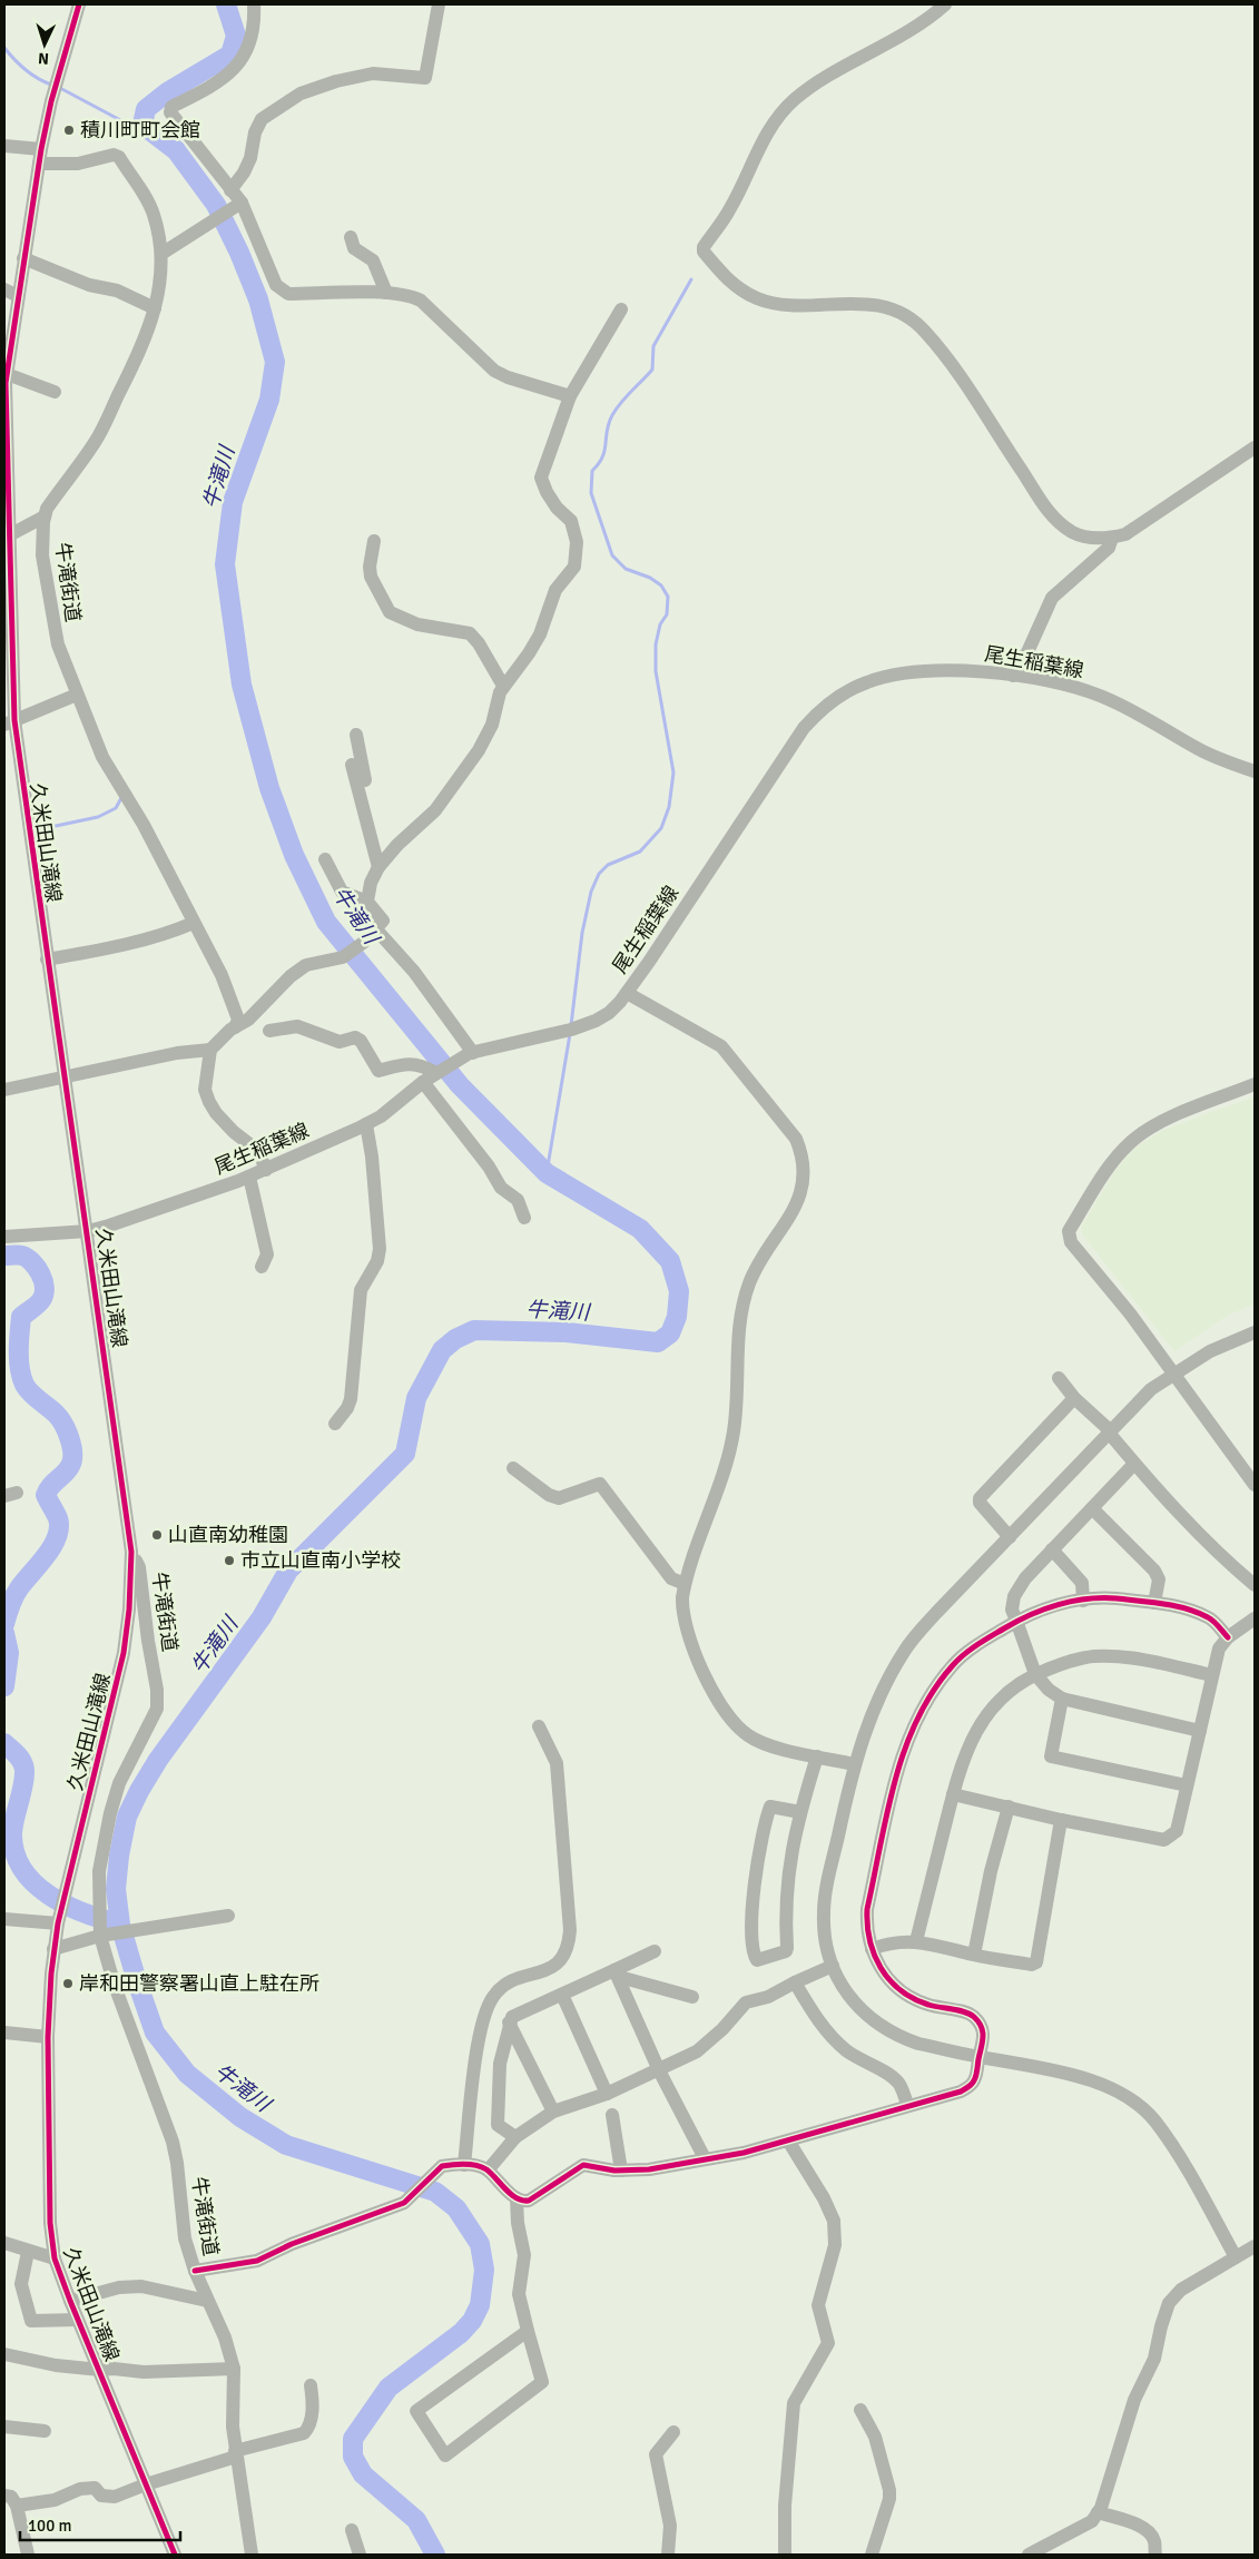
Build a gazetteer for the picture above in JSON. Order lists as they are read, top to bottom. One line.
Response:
{"streets":{"street":["牛滝街道","尾生稲葉線","久米田山滝線"]},"crossings":[["牛滝街道","久米田山滝線"],["尾生稲葉線","久米田山滝線"]],"water":["牛滝川"],"places":["積川町町会館","山直南幼稚園","市立山直南小学校","岸和田警察署山直上駐在所"],"scale_bar":"100 m","north":"bottom"}
